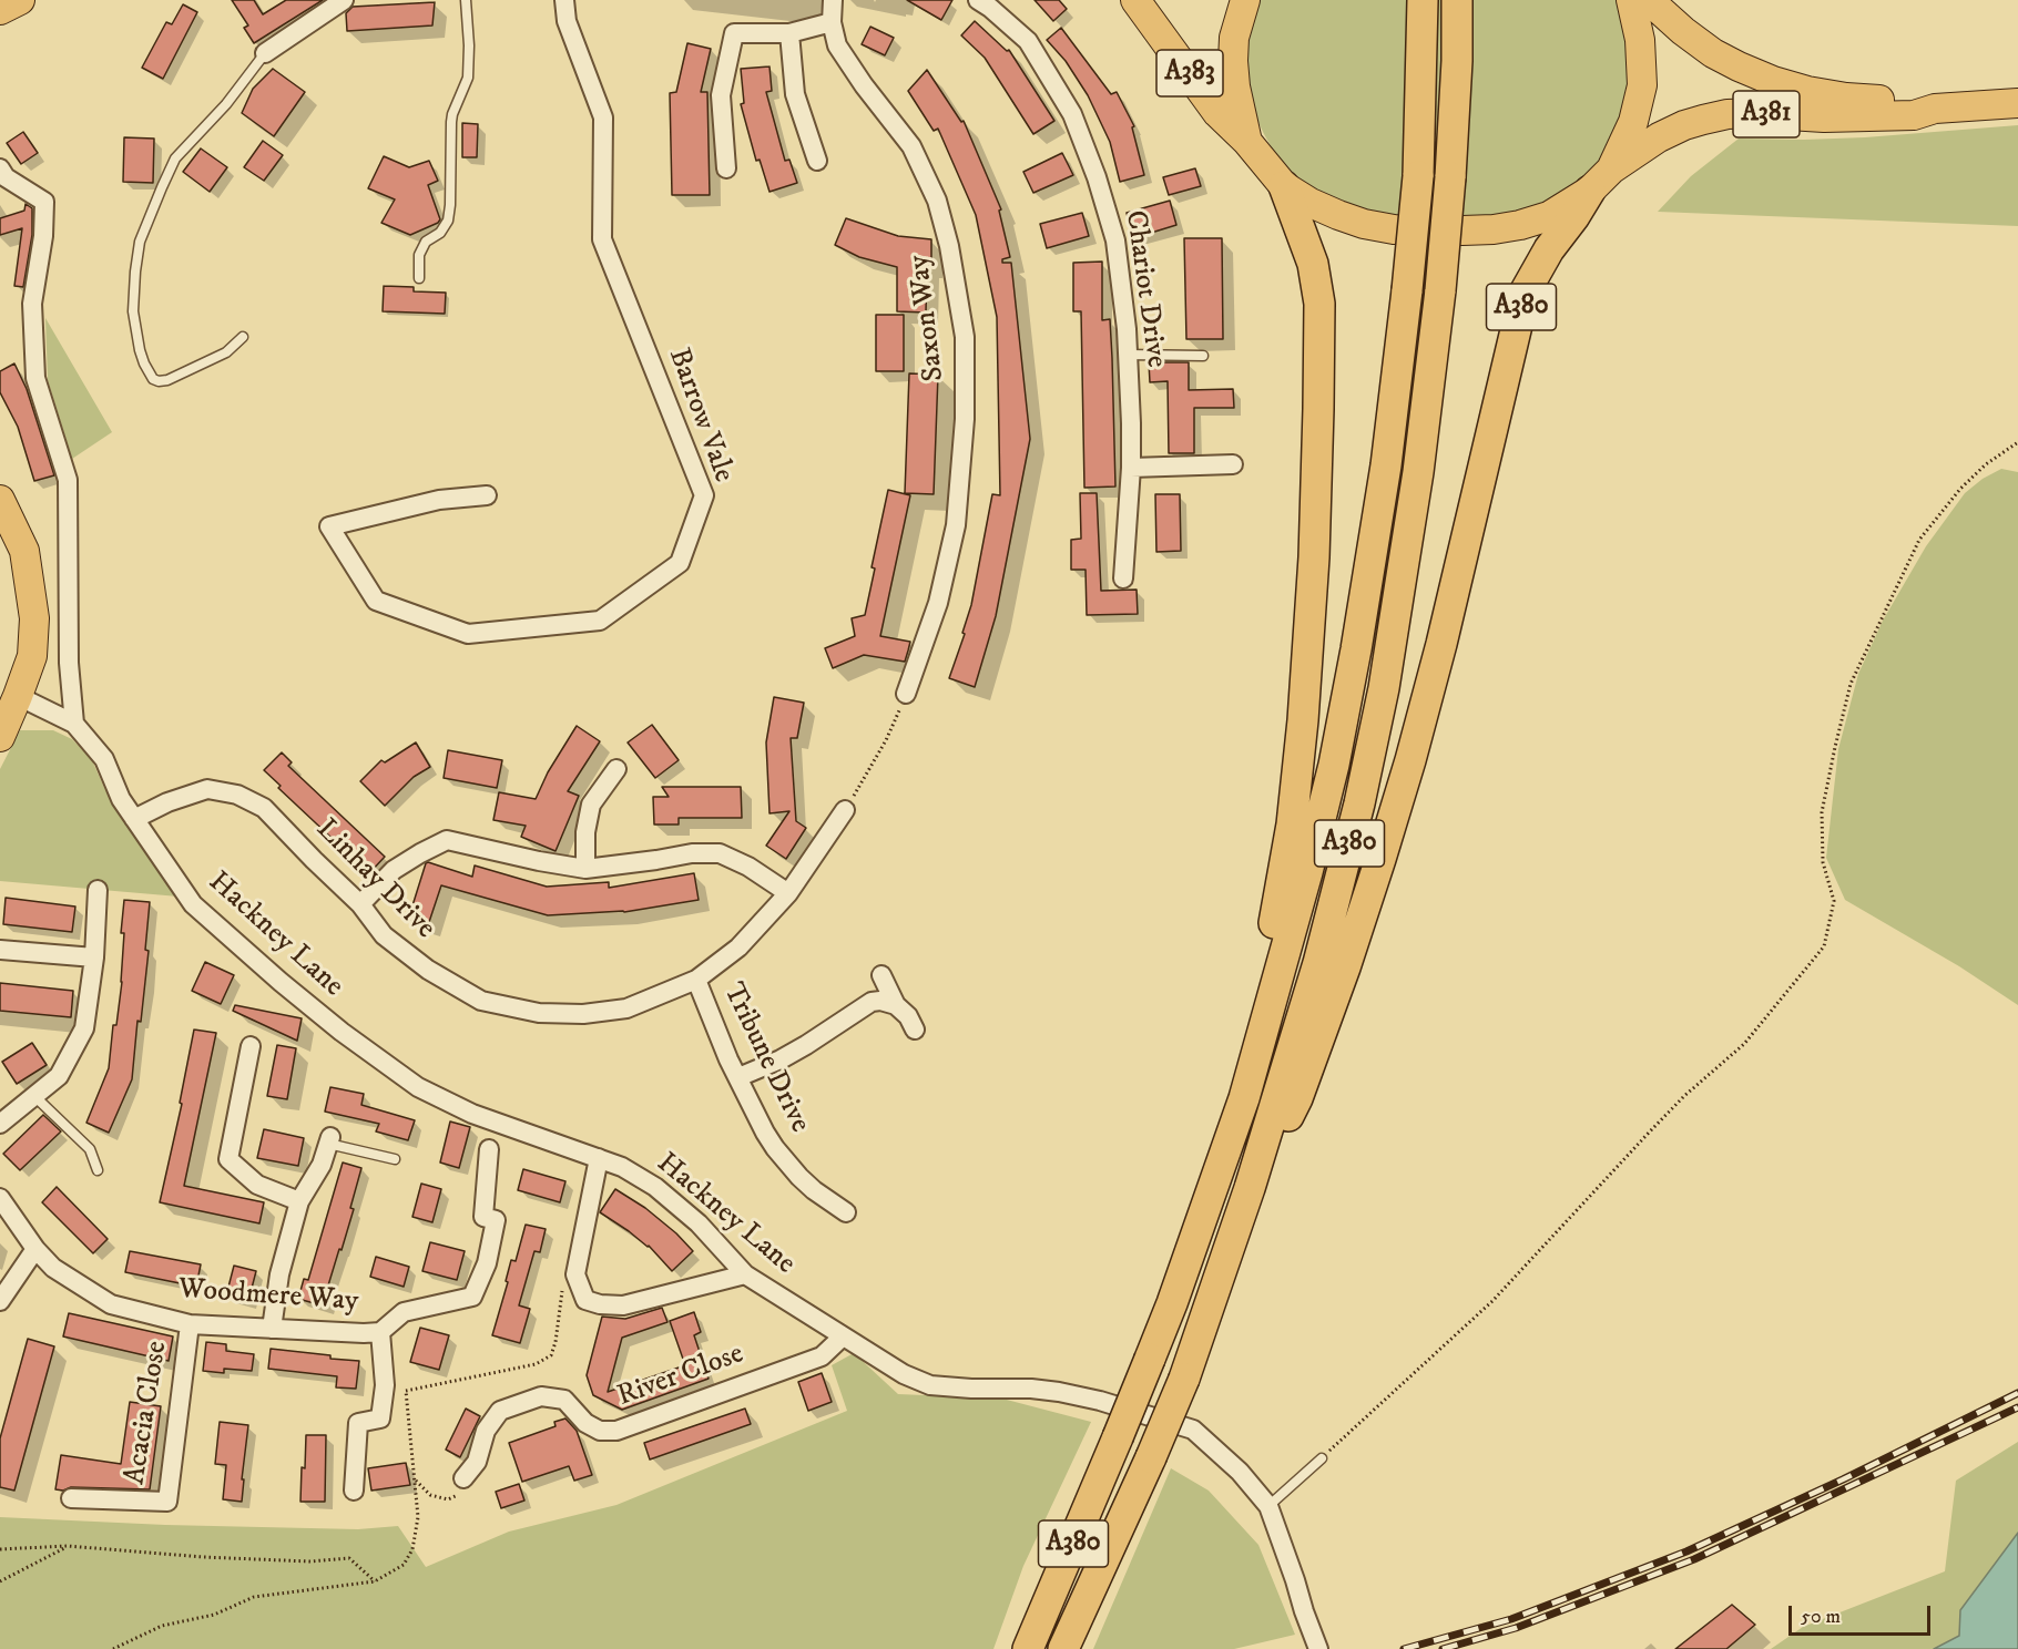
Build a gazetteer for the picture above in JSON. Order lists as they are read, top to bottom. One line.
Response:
{"streets":{"highway":["A380"],"main road":["A383","A381"],"street":["Chariot Drive","Saxon Way","Barrow Vale","Linhay Drive","Hackney Lane","Tribune Drive","Woodmere Way","River Close","Acacia Close"]},"crossings":[["Linhay Drive","Hackney Lane"],["Linhay Drive","Tribune Drive"],["Hackney Lane","River Close"],["Woodmere Way","Acacia Close"]],"scale_bar":"50 m"}
